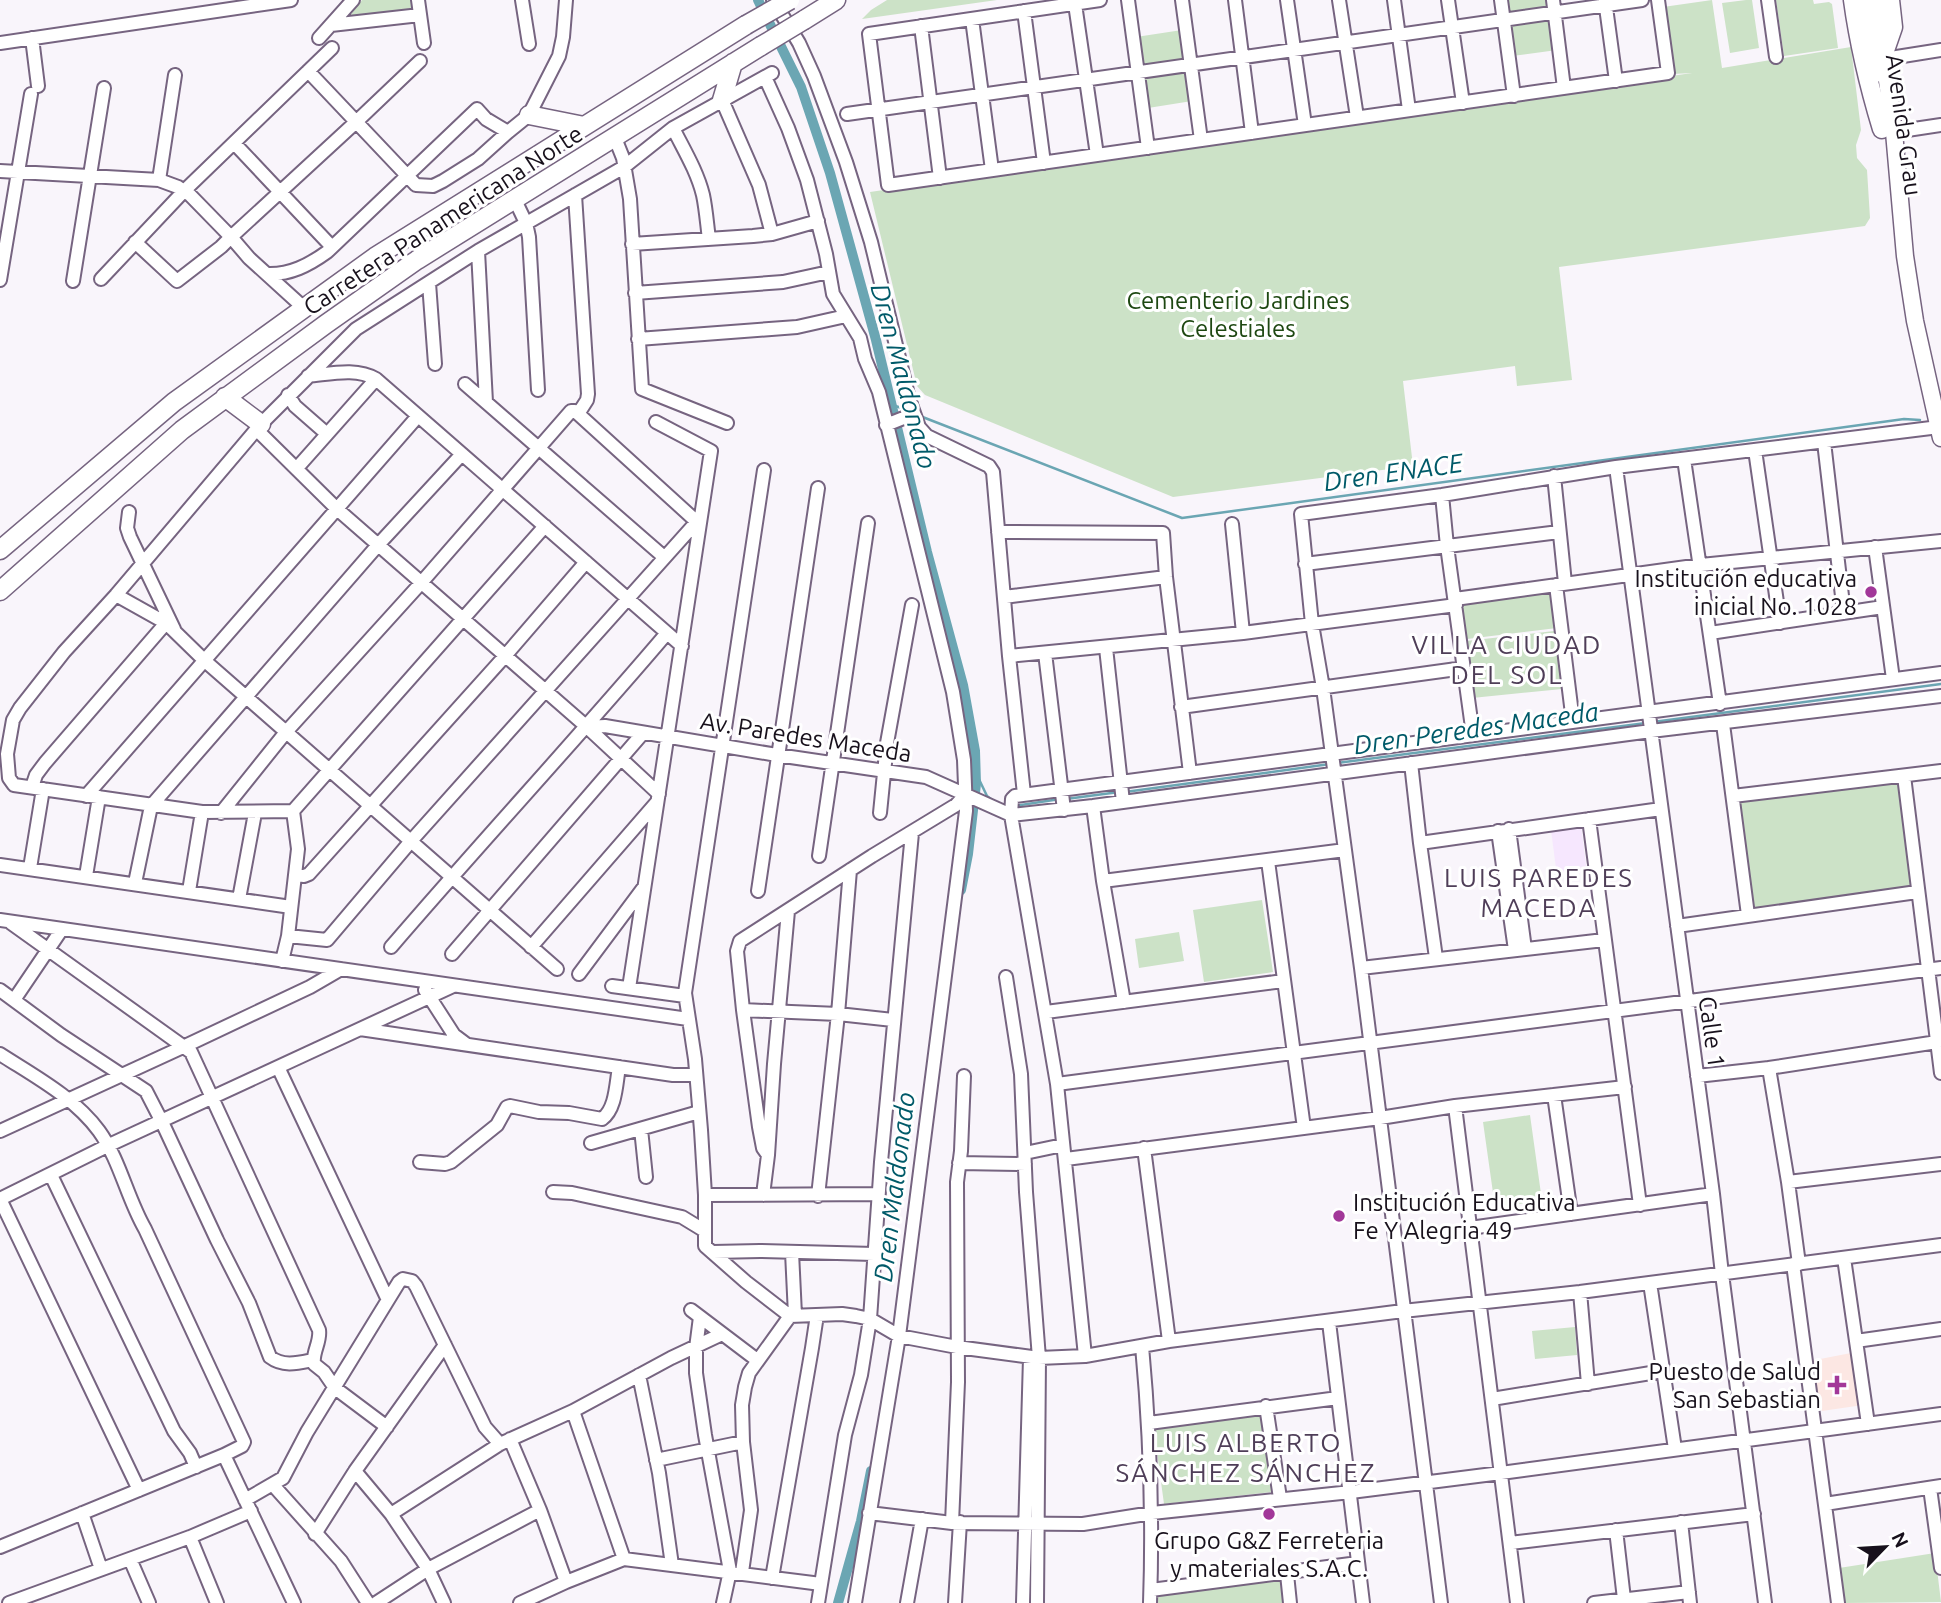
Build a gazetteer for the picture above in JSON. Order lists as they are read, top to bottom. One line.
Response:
{"streets":{"highway":["Carretera Panamericana Norte"],"main road":["Avenida Grau"],"street":["Av. Paredes Maceda","Calle 1"]},"districts":["VILLA CIUDAD DEL SOL","LUIS PAREDES MACEDA","LUIS ALBERTO SÁNCHEZ SÁNCHEZ"],"water":["Dren Maldonado","Dren ENACE","Dren Peredes Maceda"],"parks":["Cementerio Jardines Celestiales"],"places":{"other":["Institución educativa inicial No. 1028","Institución Educativa Fe Y Alegria 49","Grupo G&Z Ferreteria y materiales S.A.C."],"health":["Puesto de Salud San Sebastian"]},"north":"top right"}
